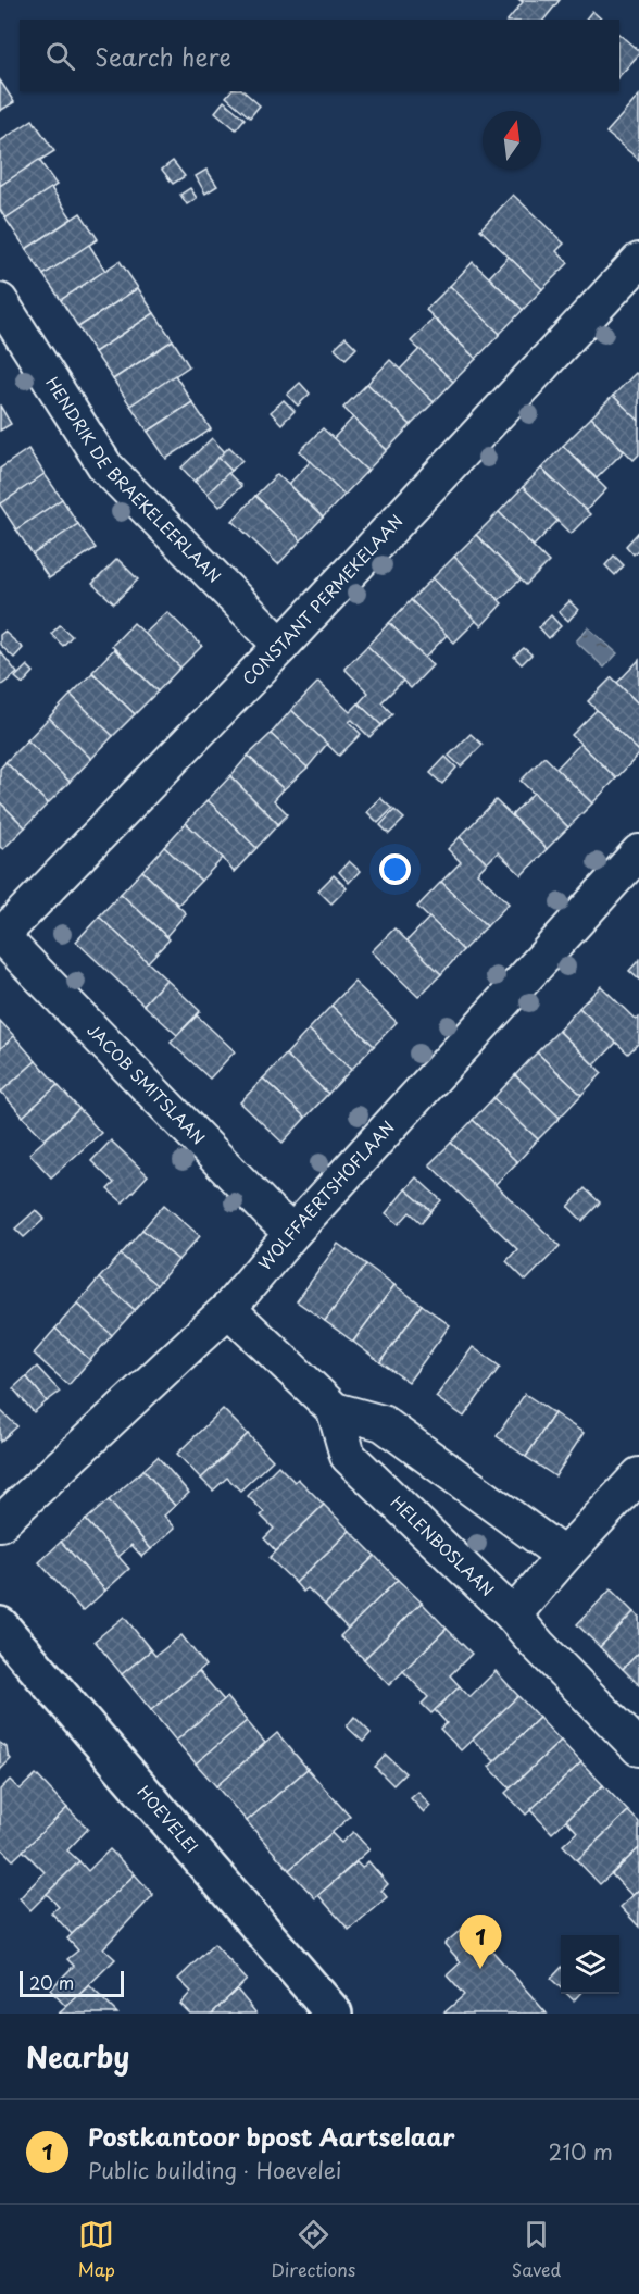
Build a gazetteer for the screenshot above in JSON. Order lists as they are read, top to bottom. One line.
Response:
{"streets":{"street":["HENDRIK DE BRAEKELEERLAAN","CONSTANT PERMEKELAAN","JACOB SMITSLAAN","WOLFFAERTSHOFLAAN","HELENBOSLAAN","HOEVELEI"]},"crossings":[["HENDRIK DE BRAEKELEERLAAN","CONSTANT PERMEKELAAN"],["CONSTANT PERMEKELAAN","JACOB SMITSLAAN"],["JACOB SMITSLAAN","WOLFFAERTSHOFLAAN"]],"scale_bar":"20 m","north":"top","page":{"search":"Search here","pins":"1","scale":"20 m","heading":"Nearby","list":[{"mark":"1","name":"Postkantoor bpost Aartselaar","note":"Public building · Hoevelei","value":"210 m"}],"nav":["Map","Directions","Saved"]}}
